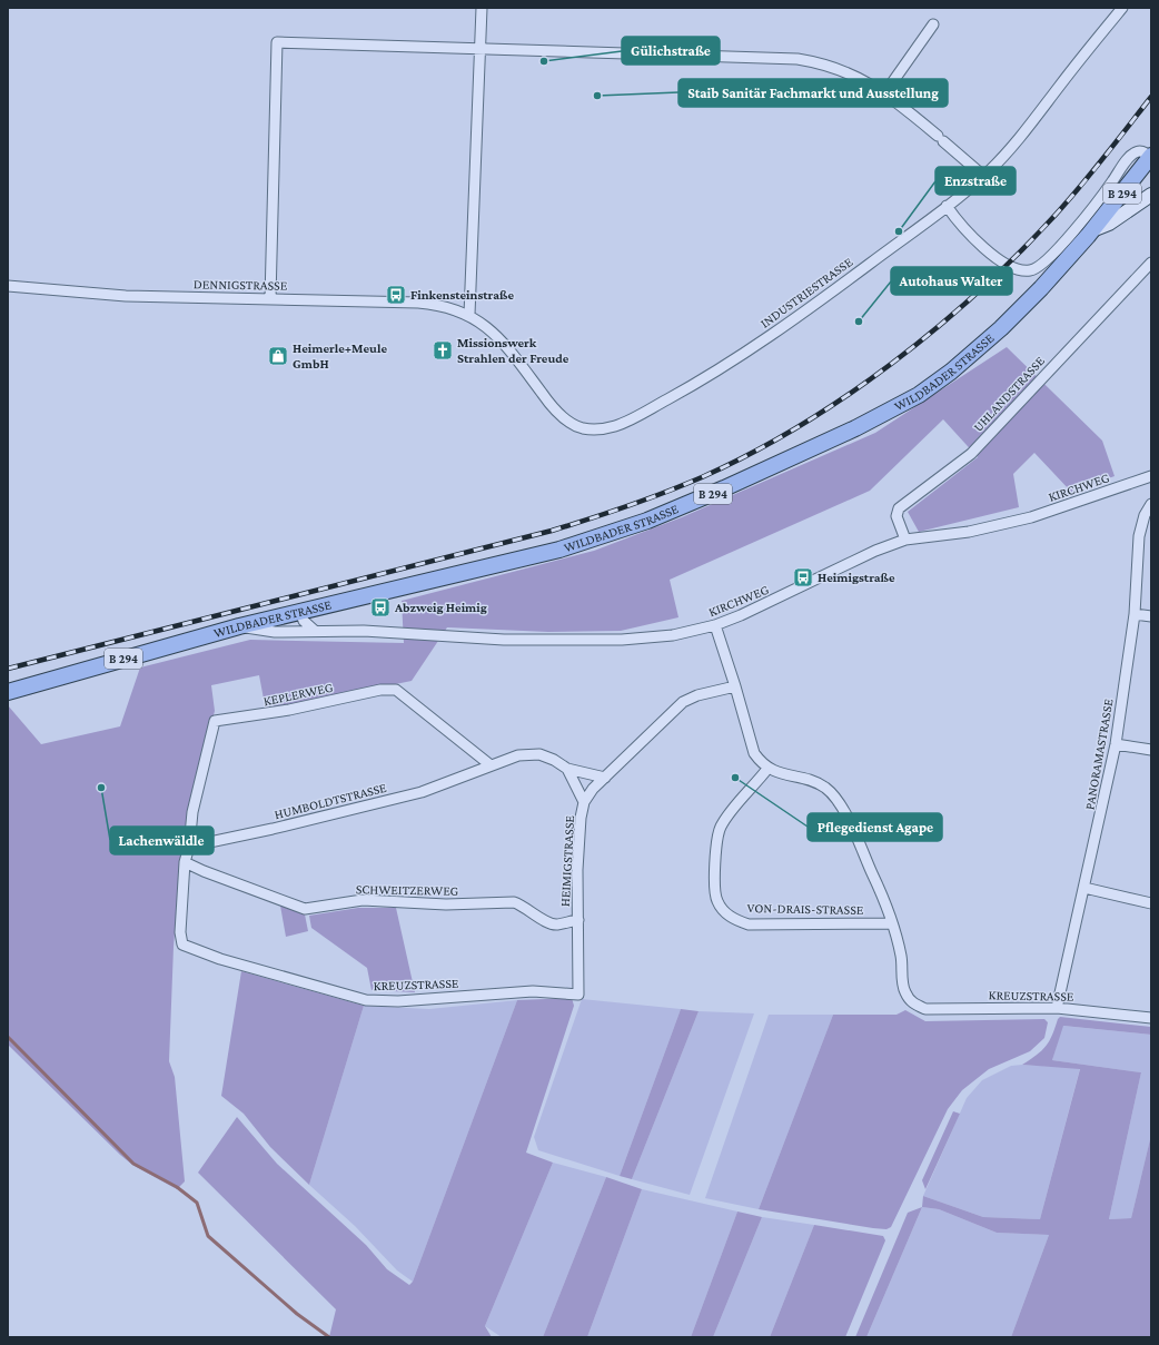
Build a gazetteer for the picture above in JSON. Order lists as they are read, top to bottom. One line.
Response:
{"streets":{"main road":["B 294","WILDBADER STRASSE"],"street":["DENNIGSTRASSE","INDUSTRIESTRASSE","UHLANDSTRASSE","KIRCHWEG","KEPLERWEG","PANORAMASTRASSE","HUMBOLDTSTRASSE","HEIMIGSTRASSE","SCHWEITZERWEG","VON-DRAIS-STRASSE","KREUZSTRASSE"]},"crossings":[["DENNIGSTRASSE","INDUSTRIESTRASSE"],["WILDBADER STRASSE","KIRCHWEG"],["UHLANDSTRASSE","KIRCHWEG"],["KEPLERWEG","HUMBOLDTSTRASSE"],["PANORAMASTRASSE","KREUZSTRASSE"],["HUMBOLDTSTRASSE","HEIMIGSTRASSE"],["HEIMIGSTRASSE","SCHWEITZERWEG"],["HEIMIGSTRASSE","KREUZSTRASSE"],["SCHWEITZERWEG","KREUZSTRASSE"],["VON-DRAIS-STRASSE","KREUZSTRASSE"]],"places":{"other":["Gülichstraße","Staib Sanitär Fachmarkt und Ausstellung","Enzstraße","Autohaus Walter","Pflegedienst Agape","Lachenwäldle"],"bus stop":["Finkensteinstraße","Heimigstraße","Abzweig Heimig"],"church":["Missionswerk Strahlen der Freude"],"shop":["Heimerle+Meule GmbH"]}}
